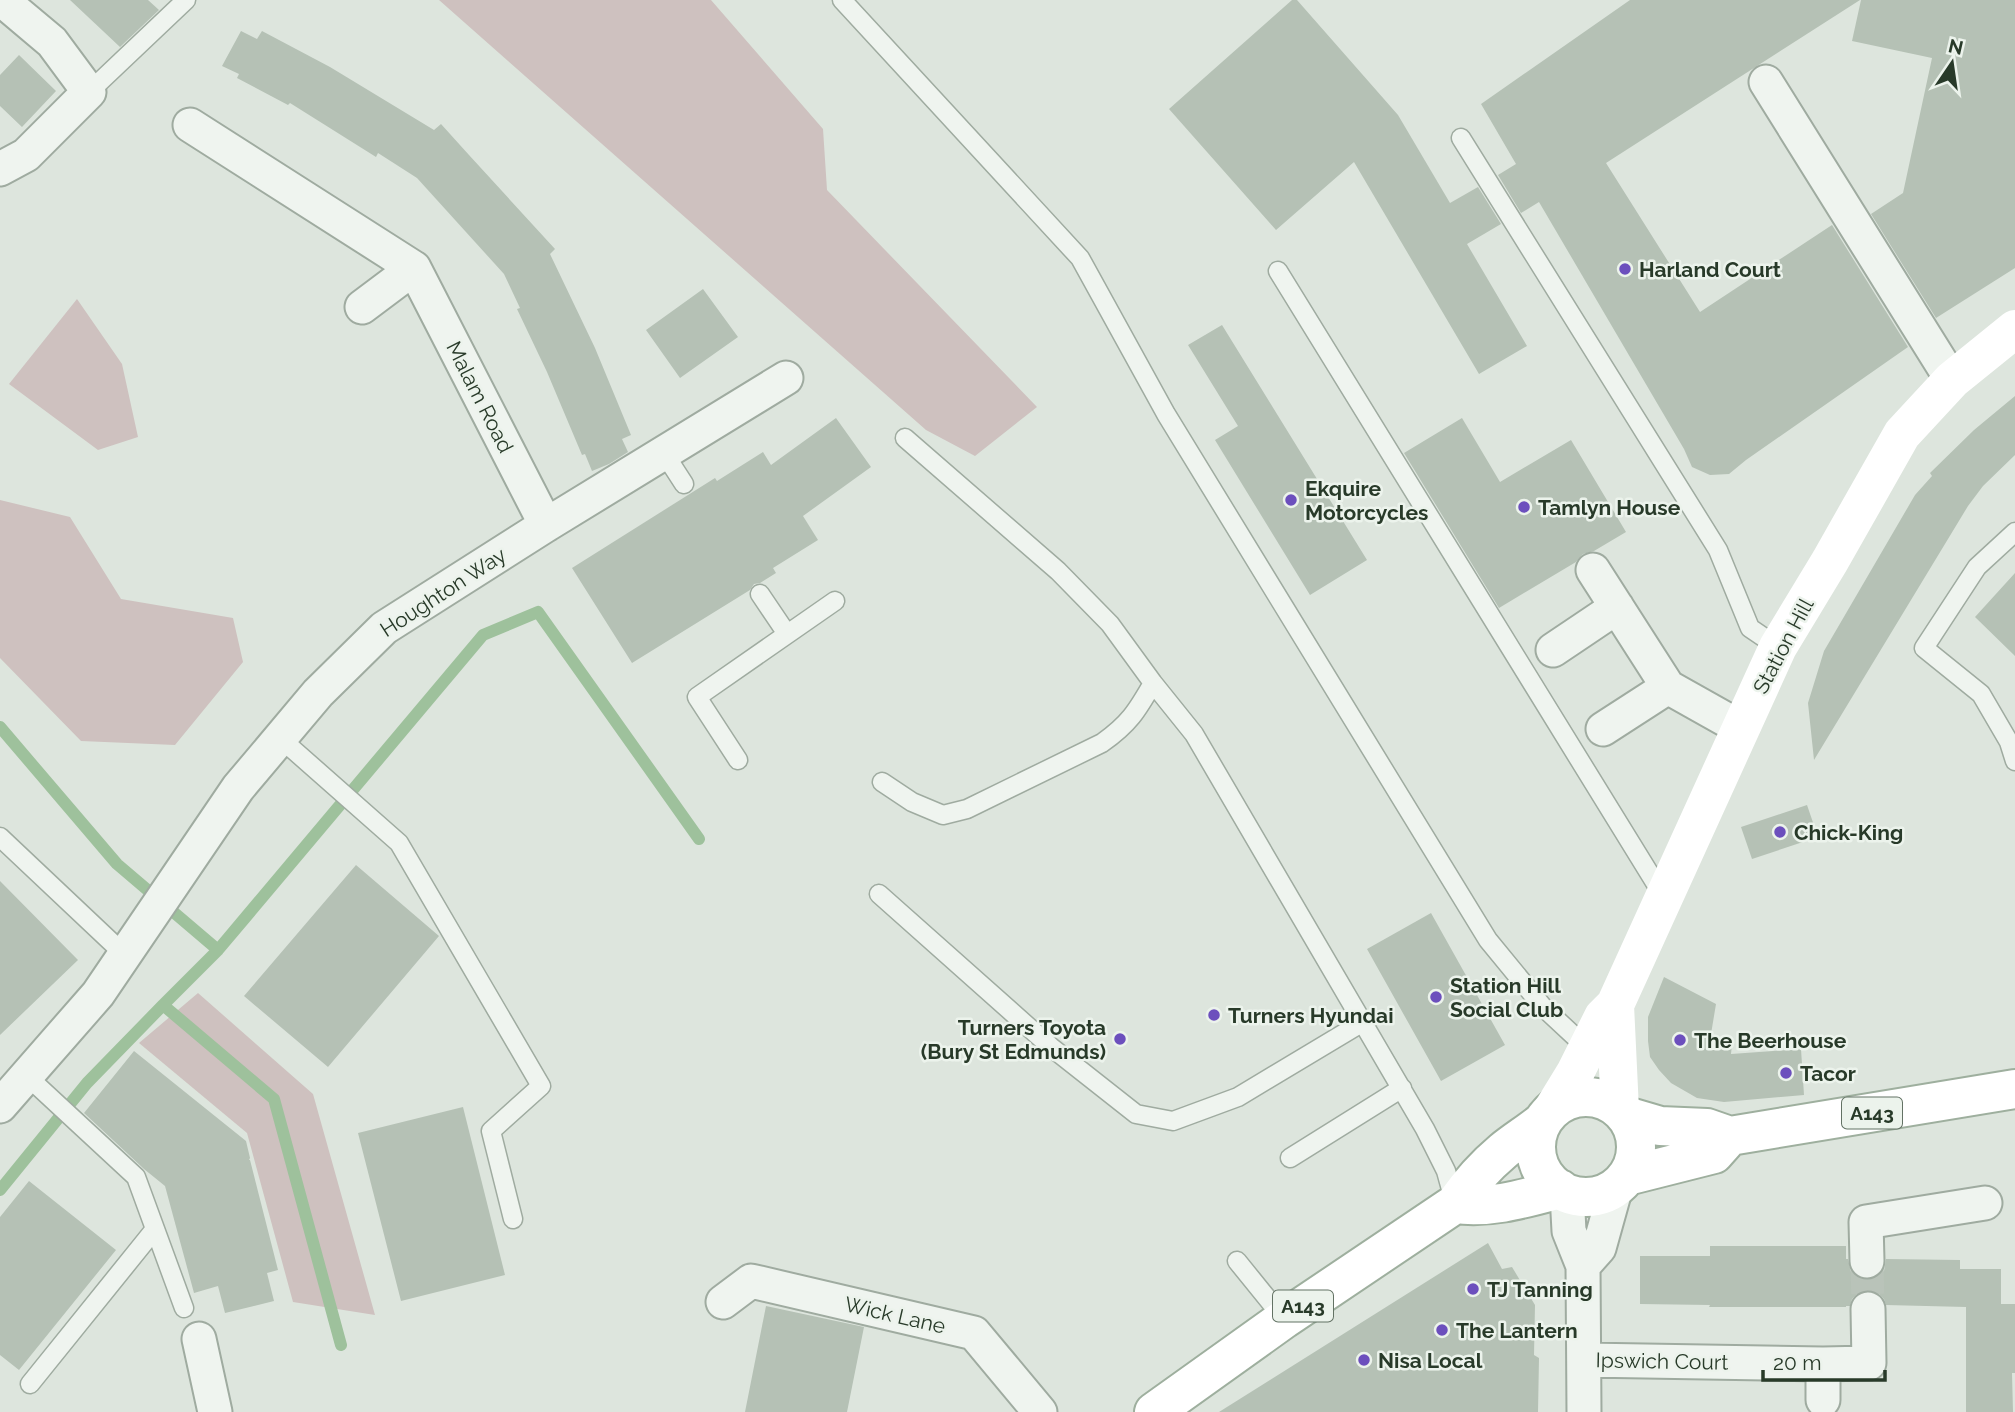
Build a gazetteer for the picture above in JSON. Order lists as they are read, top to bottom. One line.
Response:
{"streets":{"main road":["Station Hill","A143"],"street":["Malam Road","Houghton Way","Wick Lane","Ipswich Court"]},"crossings":[["Malam Road","Houghton Way"],["Station Hill","A143"]],"places":["Harland Court","Ekquire Motorcycles","Tamlyn House","Chick-King","Station Hill Social Club","Turners Hyundai","Turners Toyota (Bury St Edmunds)","The Beerhouse","Tacor","TJ Tanning","The Lantern","Nisa Local"],"scale_bar":"20 m","north":"top"}
